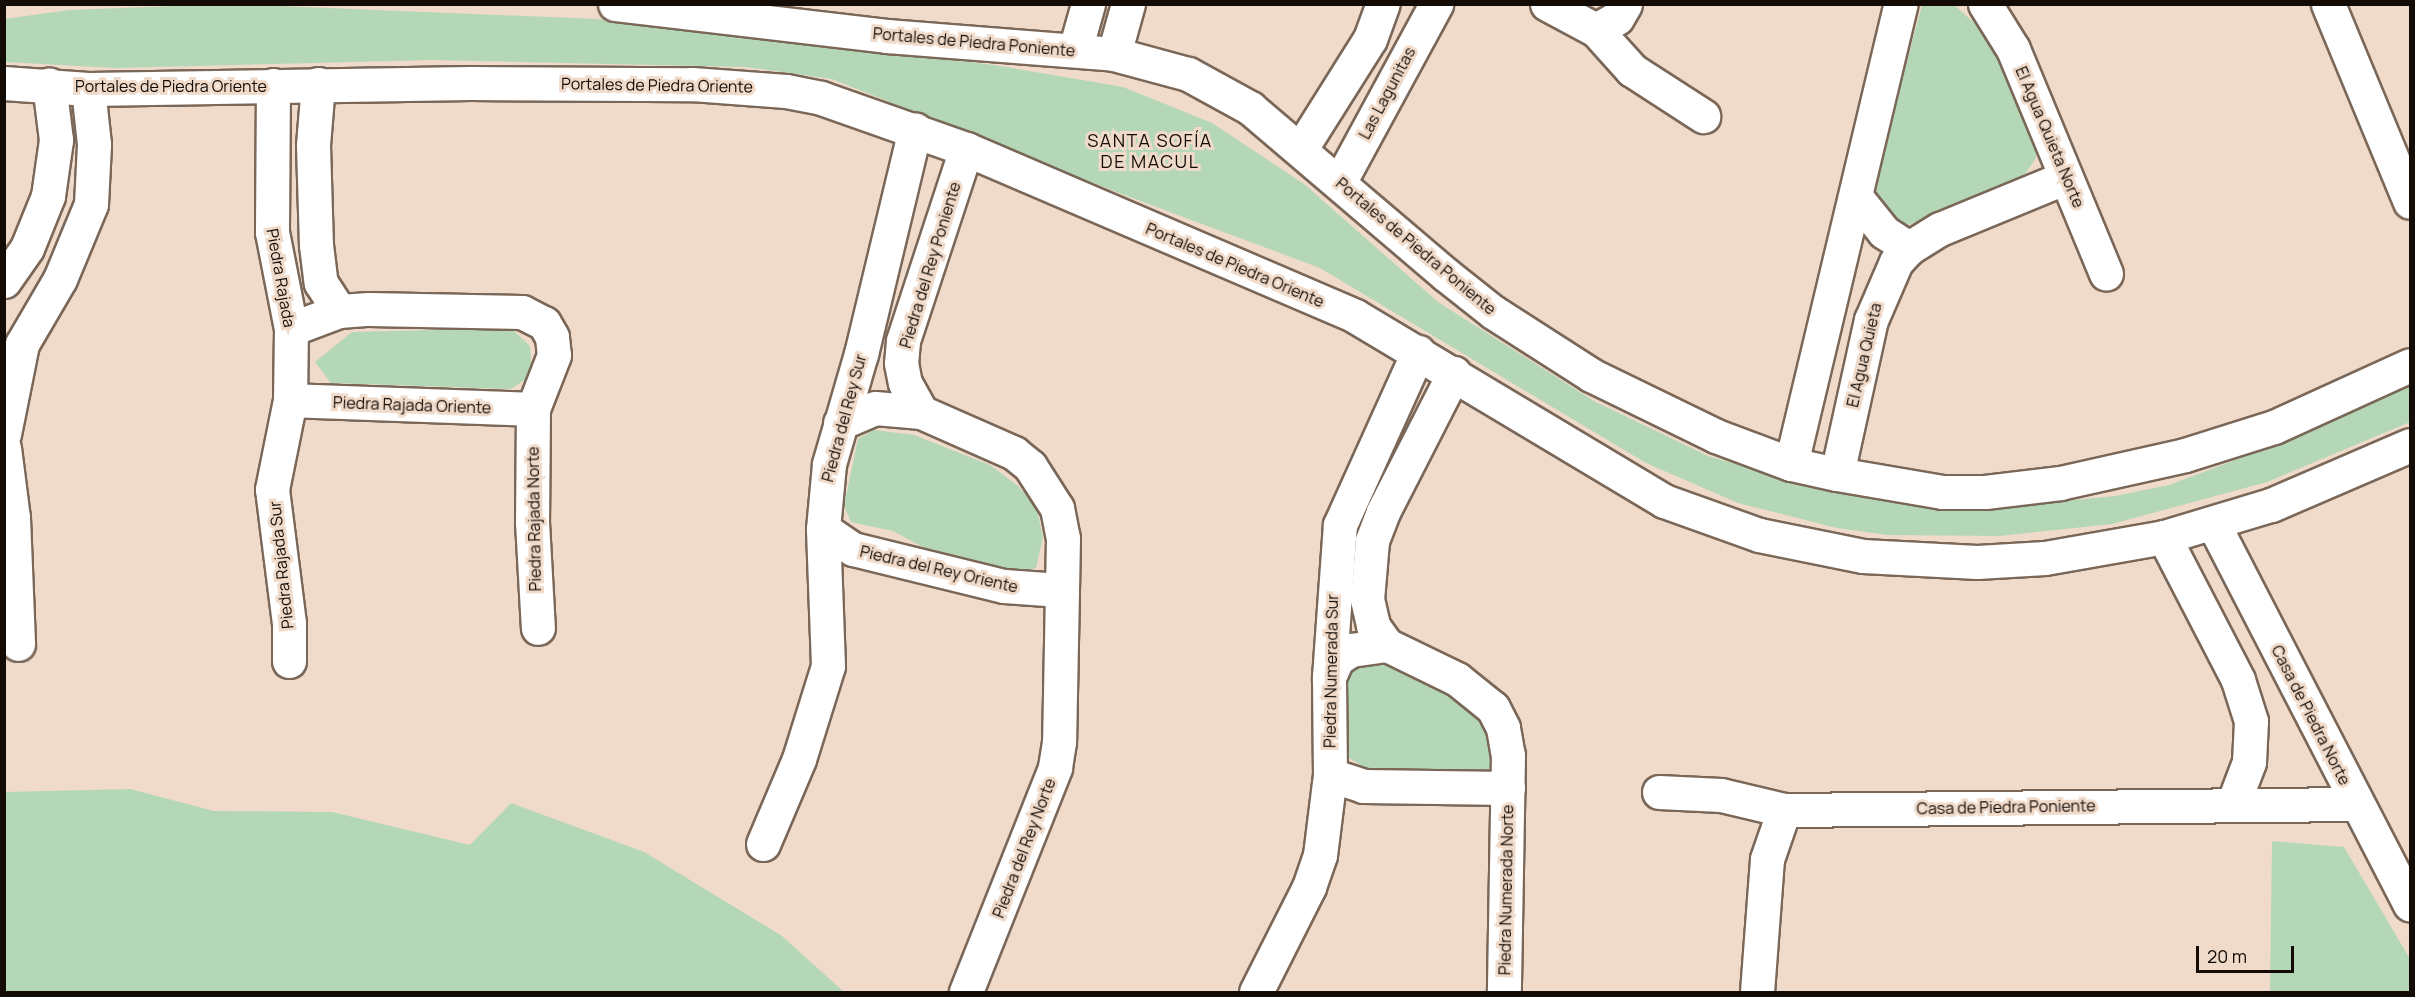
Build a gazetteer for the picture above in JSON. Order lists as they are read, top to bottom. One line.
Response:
{"streets":{"street":["Portales de Piedra Poniente","Portales de Piedra Oriente","Las Lagunitas","El Agua Quieta Norte","Piedra del Rey Poniente","Piedra Rajada","El Agua Quieta","Piedra Rajada Oriente","Piedra del Rey Sur","Piedra Rajada Norte","Piedra Rajada Sur","Piedra del Rey Oriente","Piedra Numerada Sur","Casa de Piedra Norte","Casa de Piedra Poniente","Piedra del Rey Norte","Piedra Numerada Norte"]},"crossings":[["Portales de Piedra Poniente","Las Lagunitas"],["Portales de Piedra Poniente","El Agua Quieta"],["Portales de Piedra Oriente","Piedra del Rey Poniente"],["Portales de Piedra Oriente","Piedra Rajada"],["Portales de Piedra Oriente","Piedra del Rey Sur"],["Portales de Piedra Oriente","Piedra Numerada Sur"],["Portales de Piedra Oriente","Casa de Piedra Norte"],["Piedra Rajada","Piedra Rajada Oriente"],["Piedra Rajada","Piedra Rajada Sur"],["Piedra Rajada Oriente","Piedra Rajada Norte"],["Piedra Rajada Oriente","Piedra Rajada Sur"],["Piedra del Rey Sur","Piedra del Rey Oriente"],["Piedra del Rey Oriente","Piedra del Rey Norte"],["Casa de Piedra Norte","Casa de Piedra Poniente"]],"districts":["SANTA SOFÍA DE MACUL"],"scale_bar":"20 m"}
